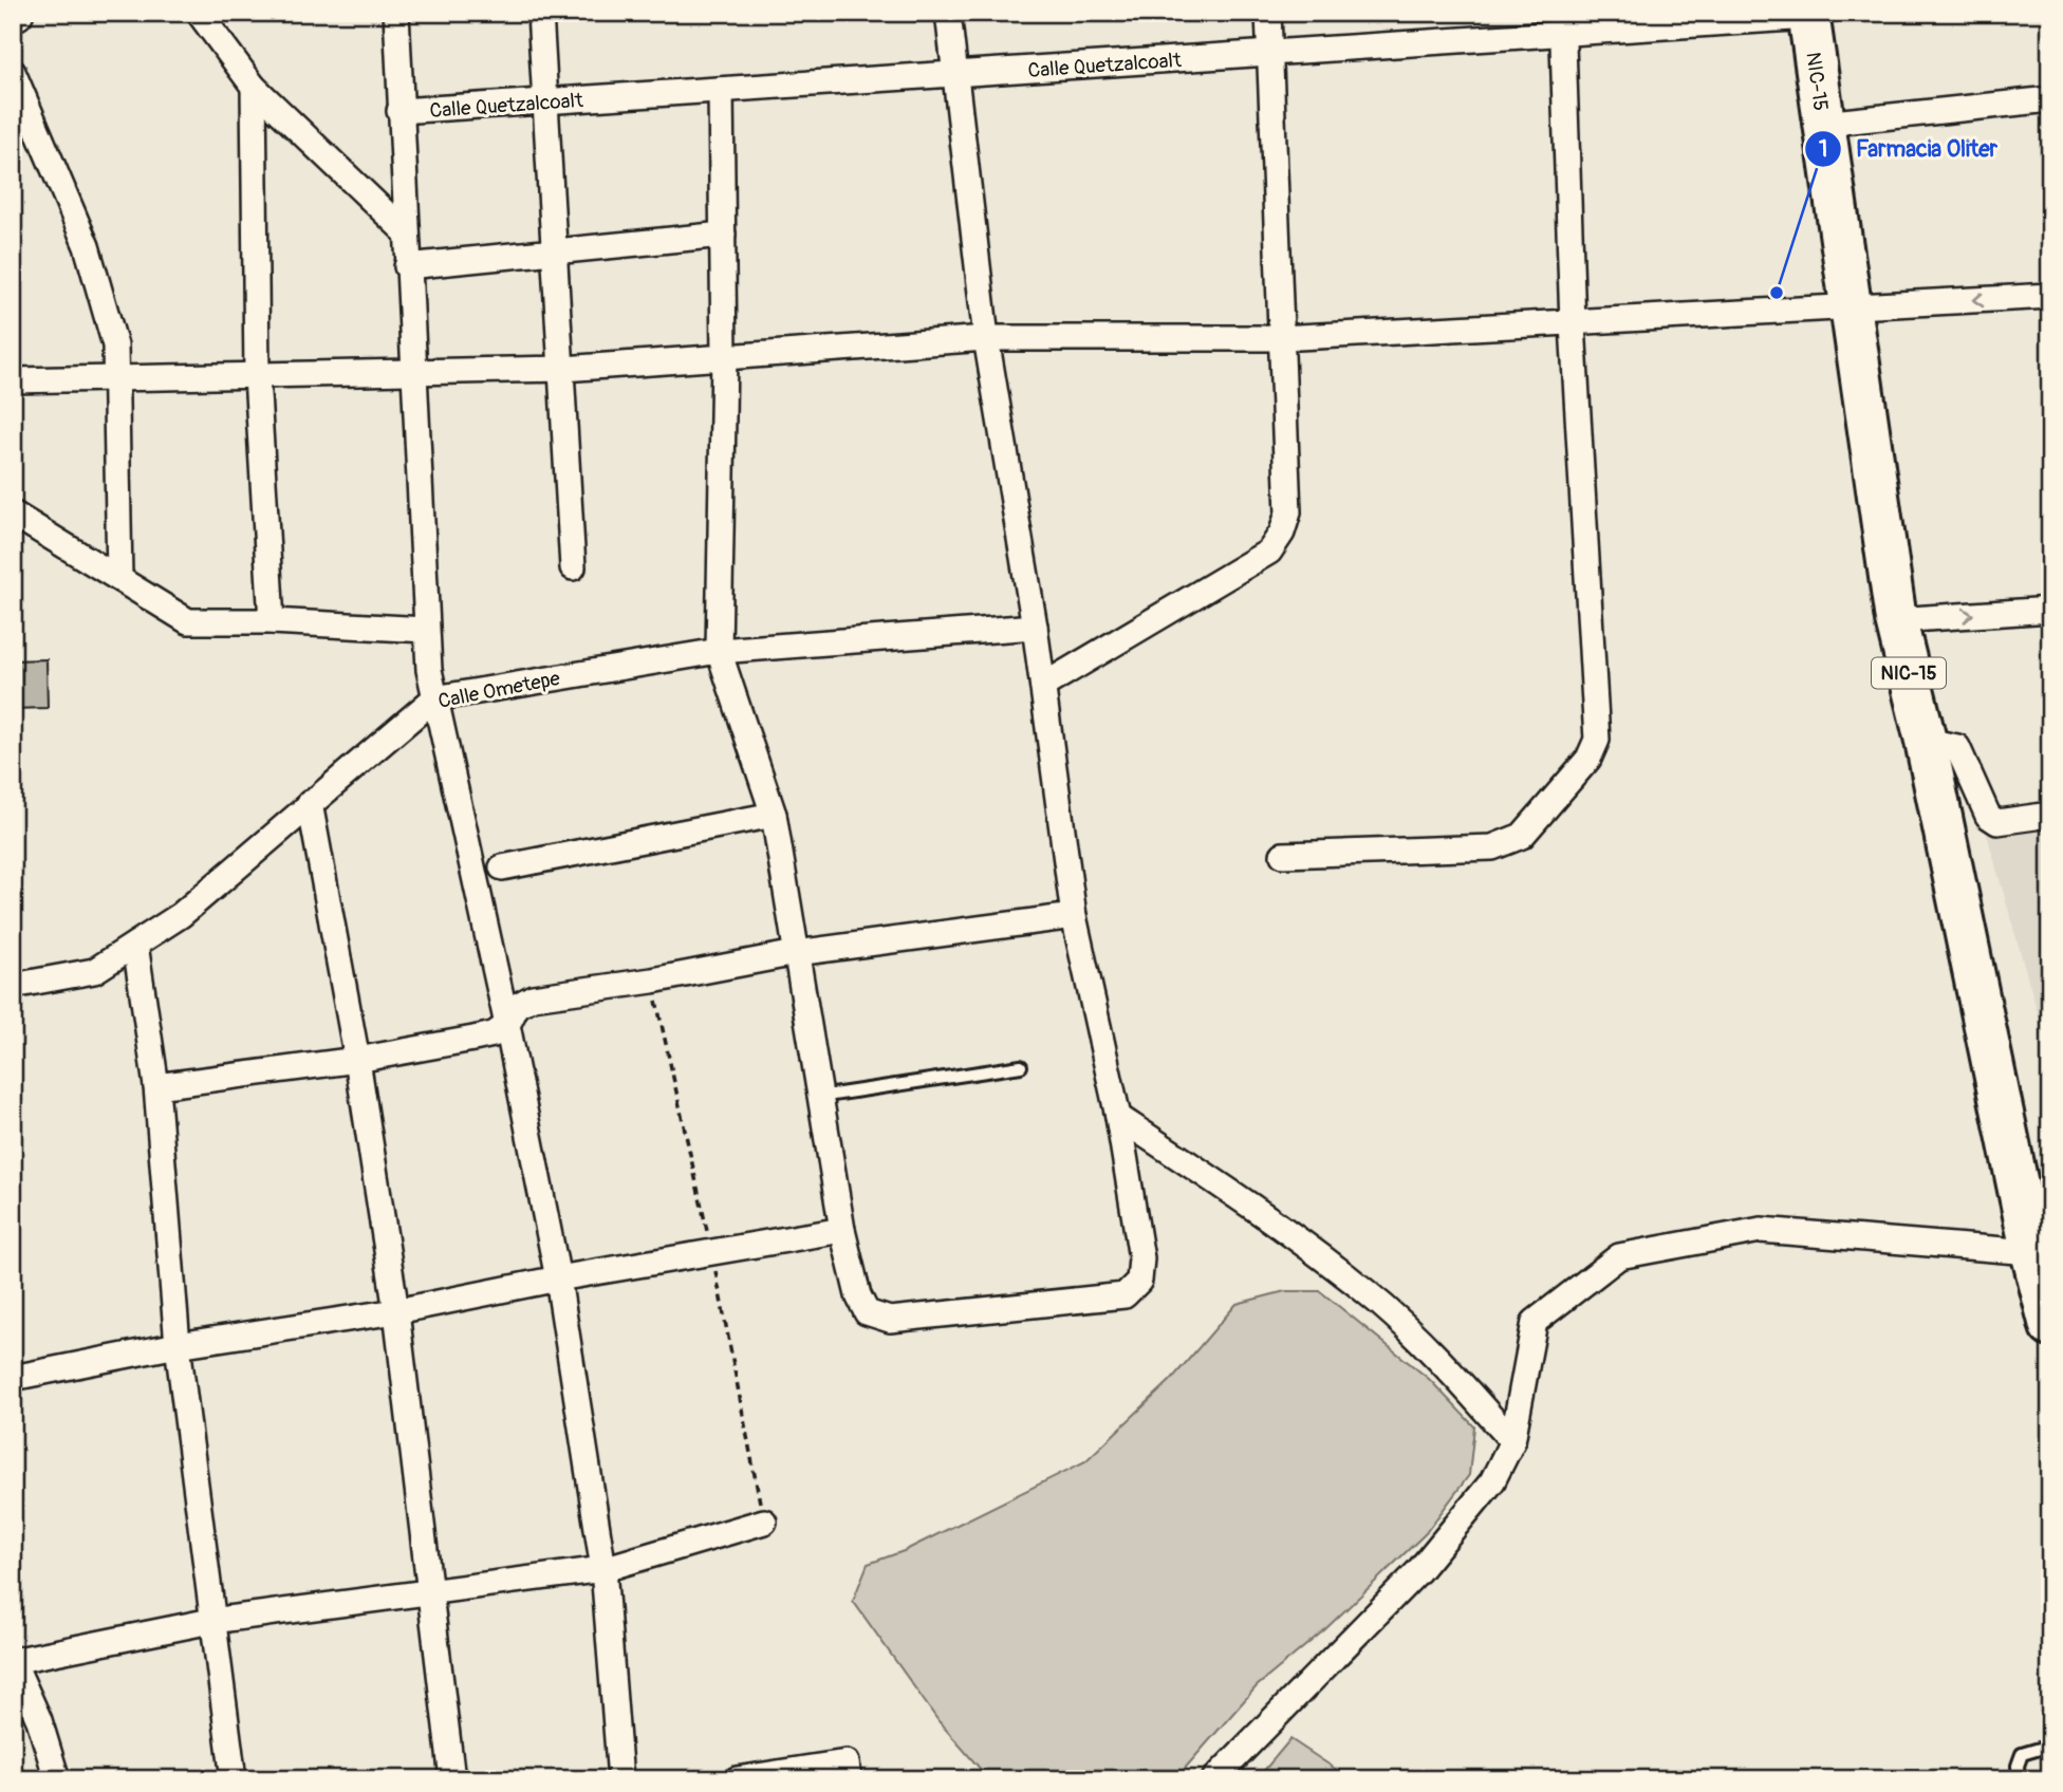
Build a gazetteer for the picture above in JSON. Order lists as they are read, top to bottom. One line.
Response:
{"streets":{"highway":["NIC-15"],"street":["Calle Quetzalcoalt","Calle Ometepe"]},"crossings":[["Calle Quetzalcoalt","NIC-15"]],"places":["Farmacia Oliter"]}
